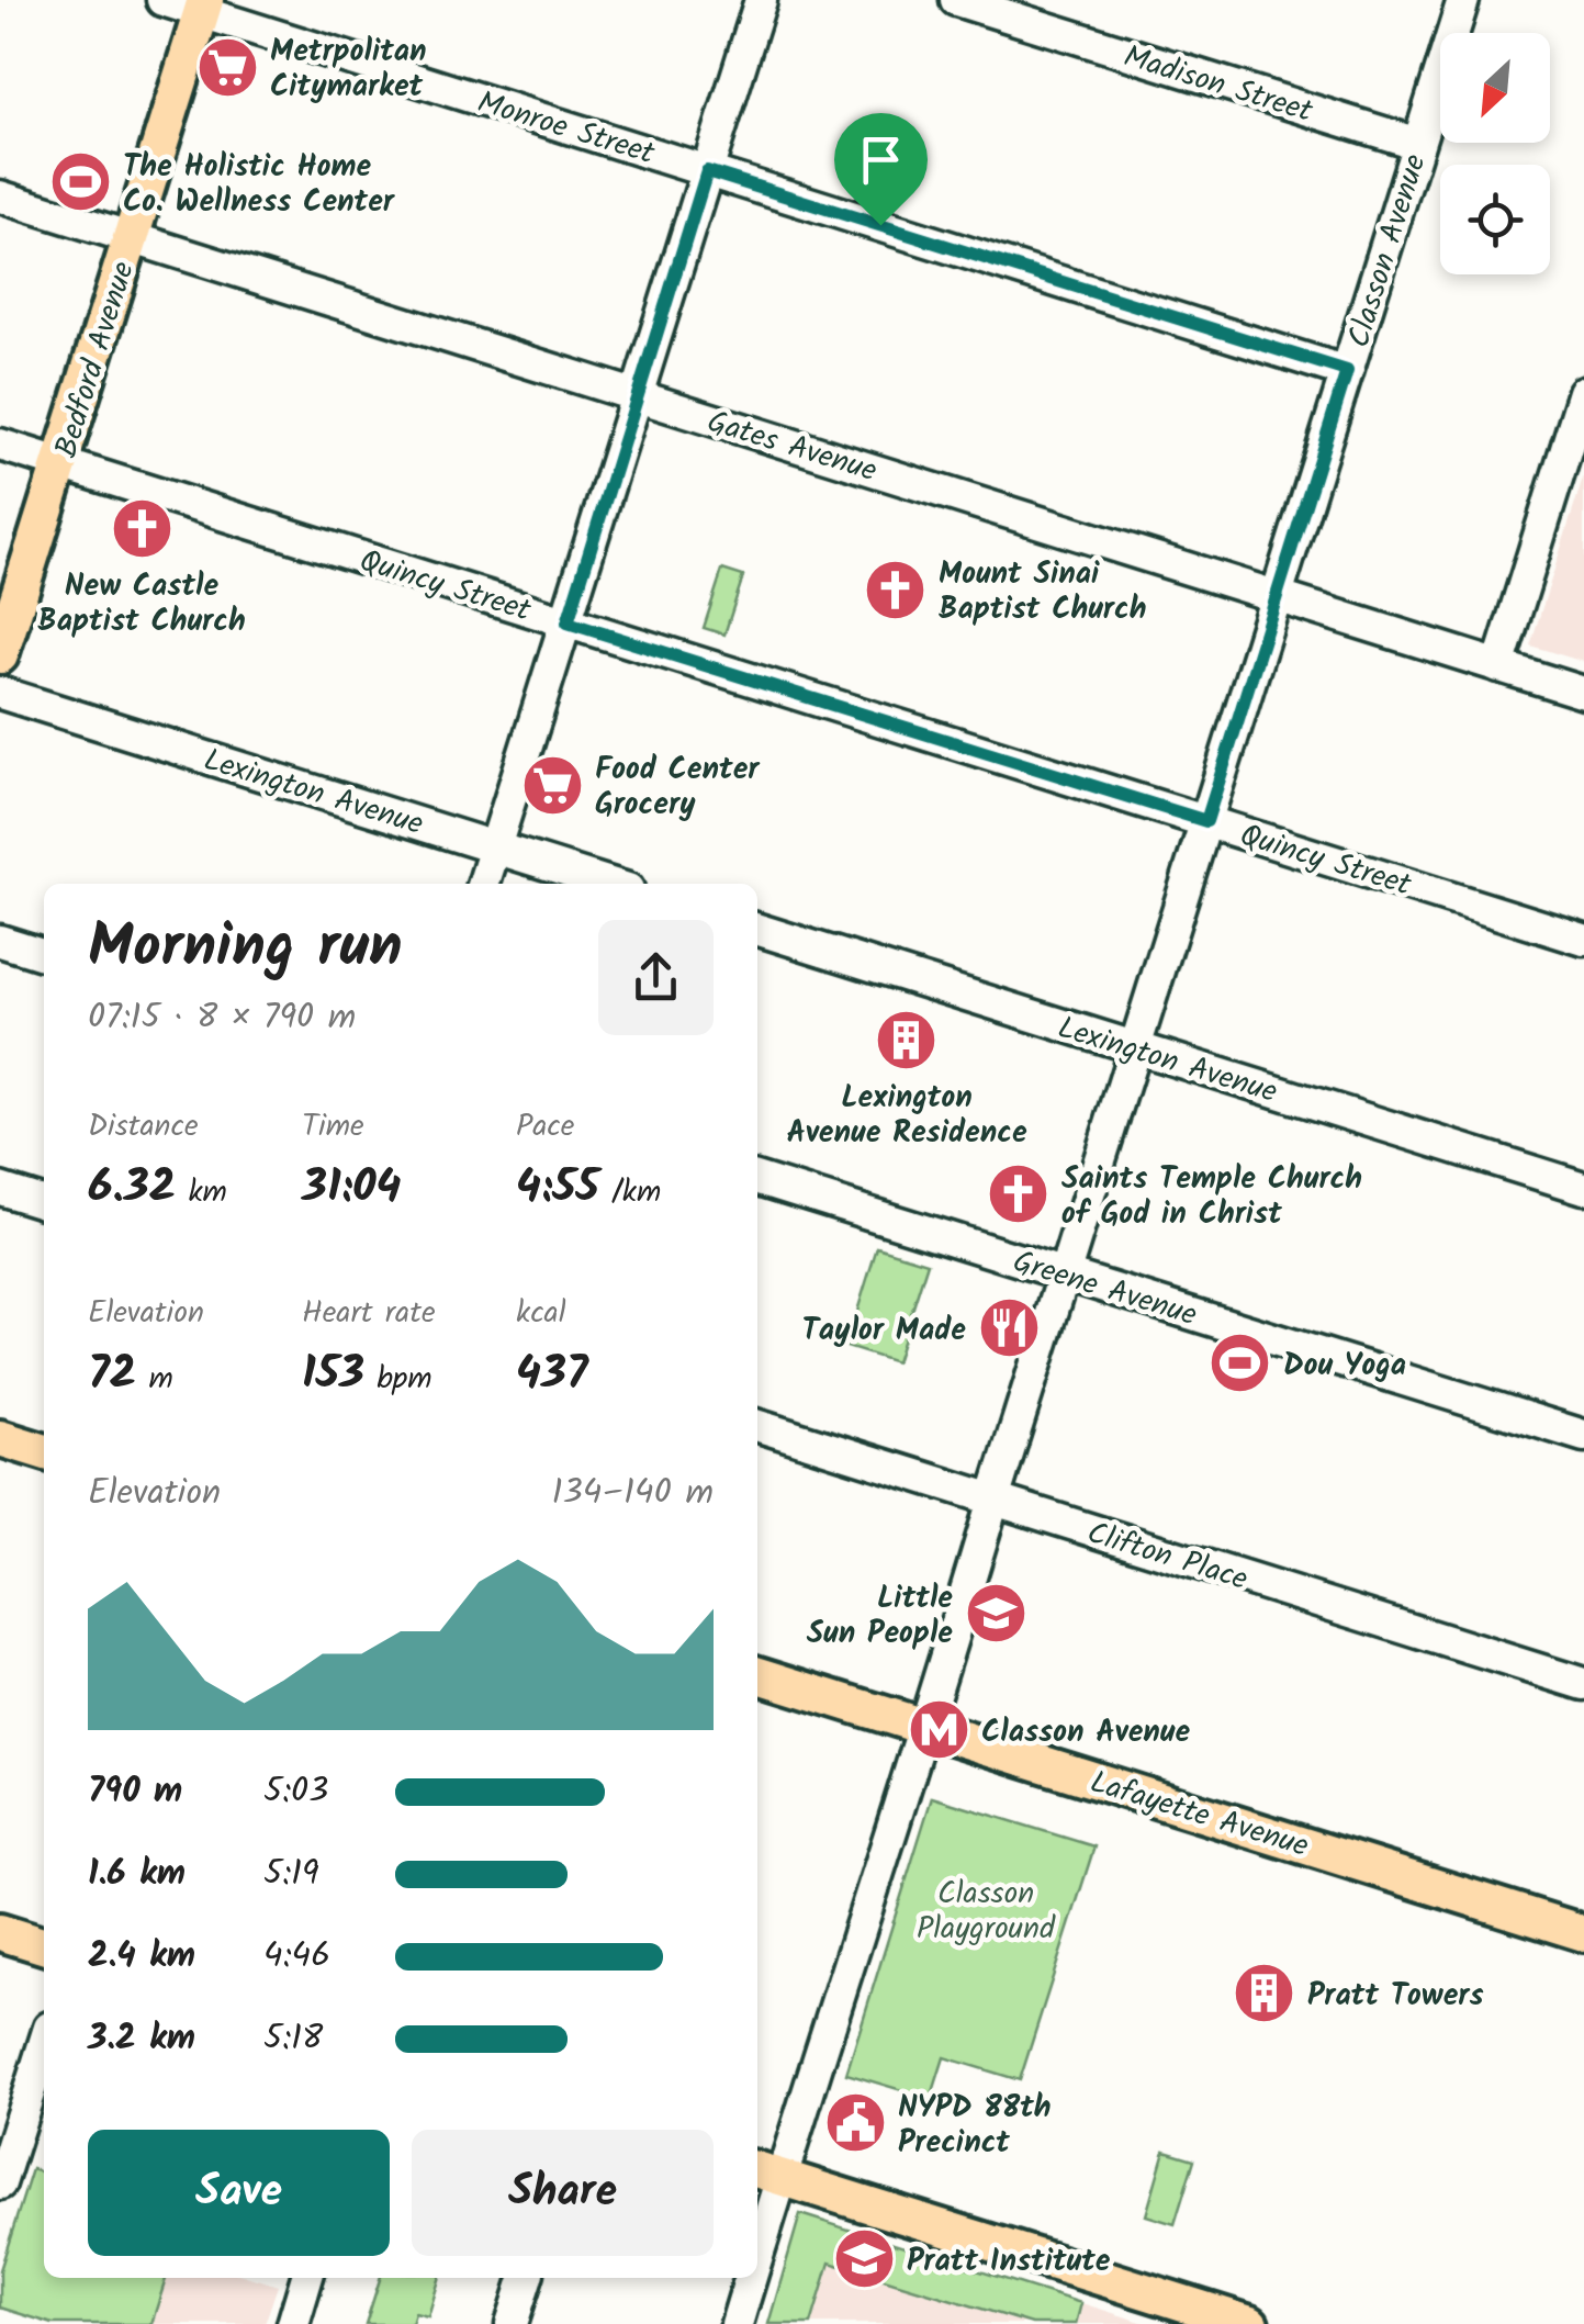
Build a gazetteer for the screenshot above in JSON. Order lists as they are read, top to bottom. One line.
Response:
{"streets":{"main road":["Bedford Avenue","Lafayette Avenue"],"street":["Madison Street","Monroe Street","Classon Avenue","Gates Avenue","Quincy Street","Lexington Avenue","Greene Avenue","Clifton Place"]},"crossings":[["Madison Street","Classon Avenue"],["Monroe Street","Classon Avenue"],["Monroe Street","Bedford Avenue"],["Classon Avenue","Gates Avenue"],["Classon Avenue","Quincy Street"],["Classon Avenue","Lexington Avenue"],["Classon Avenue","Greene Avenue"],["Classon Avenue","Clifton Place"],["Classon Avenue","Lafayette Avenue"],["Bedford Avenue","Gates Avenue"],["Bedford Avenue","Quincy Street"]],"parks":["Classon Playground"],"places":{"supermarket":["Metrpolitan Citymarket","Food Center Grocery"],"sports":["The Holistic Home Co. Wellness Center","Dou Yoga"],"church":["New Castle Baptist Church","Mount Sinai Baptist Church","Saints Temple Church of God in Christ"],"building":["Lexington Avenue Residence","Pratt Towers"],"restaurant":["Taylor Made"],"school or university":["Little Sun People","Pratt Institute"],"metro station":["Classon Avenue"],"public building":["NYPD 88th Precinct"]},"north":"bottom left","page":{"heading":["Morning run","07:15 · 8 × 790 m"],"stats":[["Distance","6.32 km"],["Time","31:04"],["Pace","4:55 /km"],["Elevation","72 m"],["Heart rate","153 bpm"],["kcal","437"]],"chart":["Elevation","134–140 m"],"list":[{"name":"790 m","note":"5:03"},{"name":"1.6 km","note":"5:19"},{"name":"2.4 km","note":"4:46"},{"name":"3.2 km","note":"5:18"}],"buttons":["Save","Share"]}}
